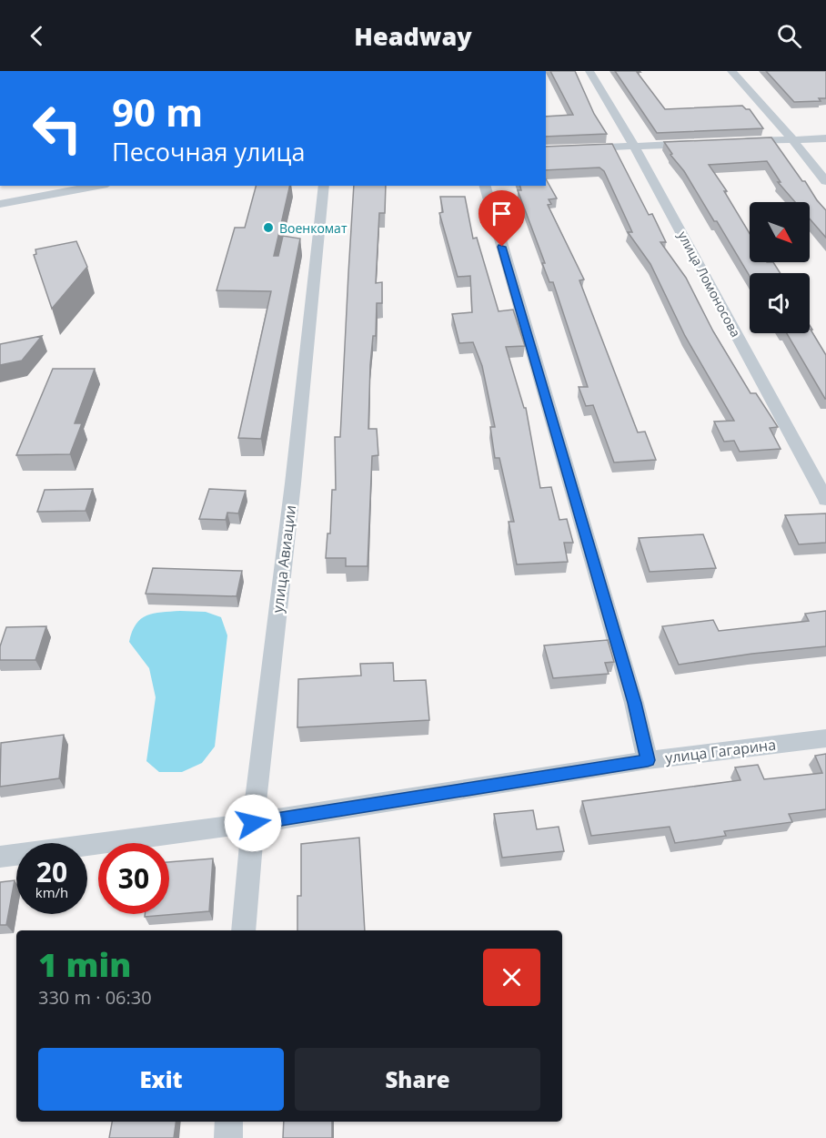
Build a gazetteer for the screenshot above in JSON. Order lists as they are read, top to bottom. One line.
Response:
{"streets":{"street":["улица Ломоносова","улица Авиации","улица Гагарина"]},"crossings":[["улица Авиации","улица Гагарина"]],"places":["Военкомат"],"north":"bottom right","page":{"header":"Headway","turn":["90 m","Песочная улица"],"speed":"20 km/h","limit":"30","heading":["1 min","330 m · 06:30"],"buttons":["Exit","Share"]}}
